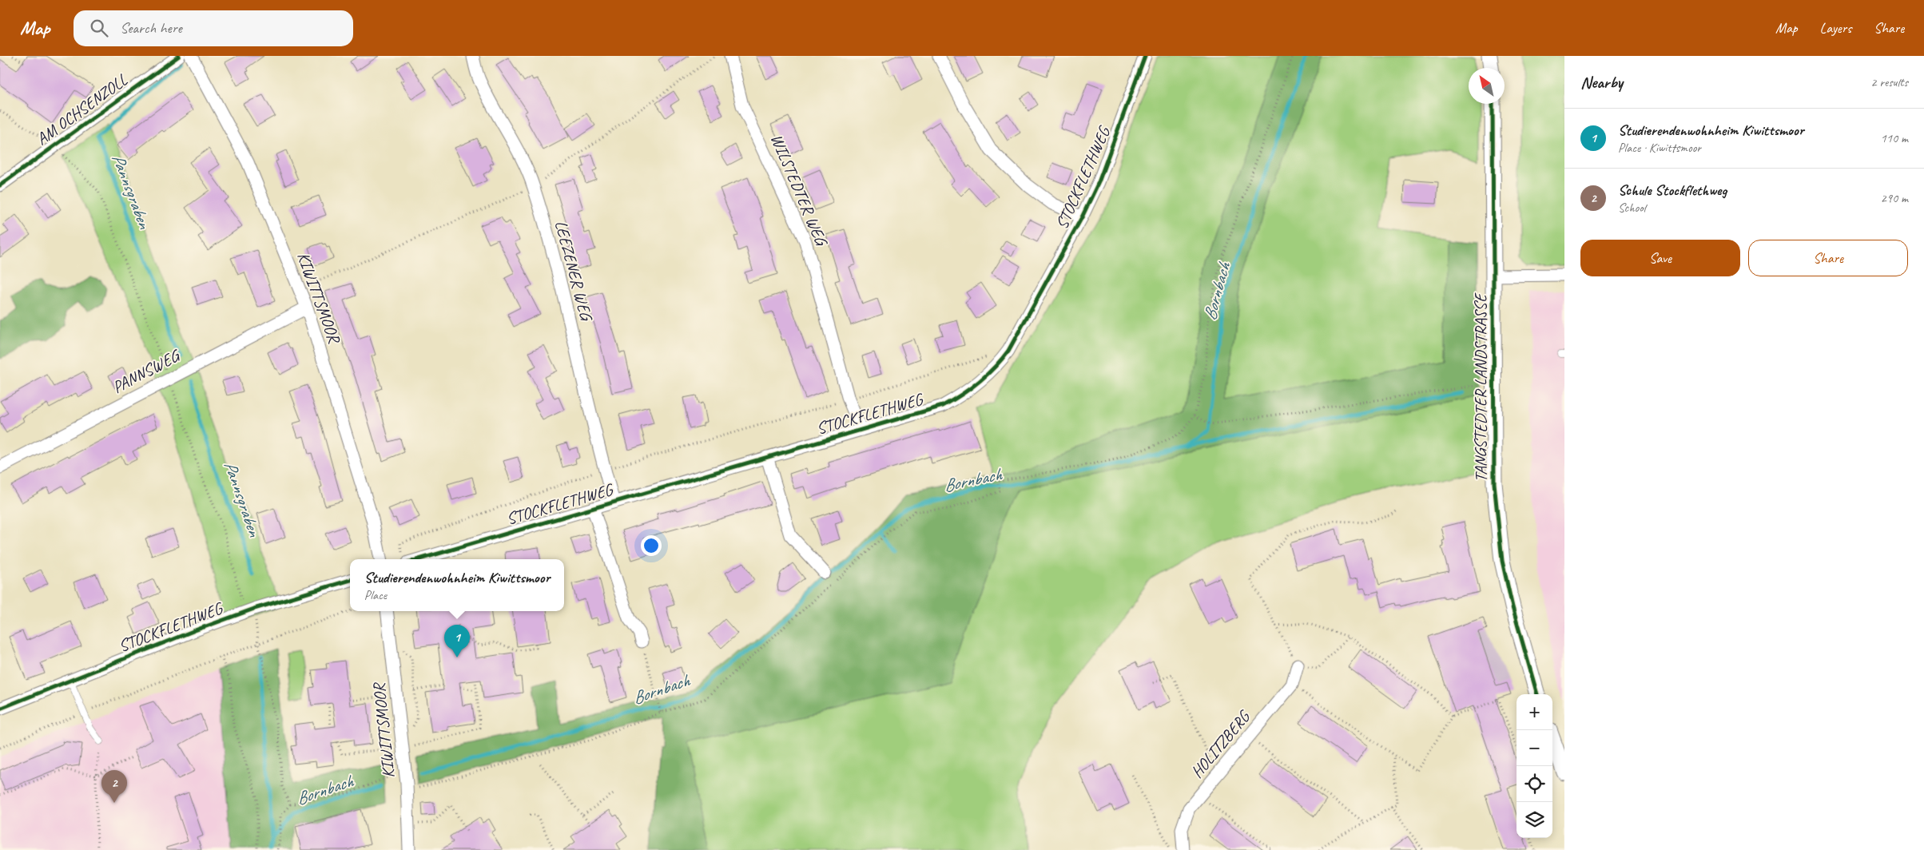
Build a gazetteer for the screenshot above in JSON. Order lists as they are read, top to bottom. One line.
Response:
{"streets":{"street":["AM OCHSENZOLL","STOCKFLETHWEG","WILSTEDTER WEG","LEEZENER WEG","KIWITTSMOOR","PANNSWEG","TANGSTEDTER LANDSTRASSE","HOLITZBERG"]},"crossings":[["STOCKFLETHWEG","WILSTEDTER WEG"],["STOCKFLETHWEG","LEEZENER WEG"],["KIWITTSMOOR","PANNSWEG"]],"water":["Pannsgraben","Bornbach"],"north":"top left","page":{"header":"Map","search":"Search here","nav":["Map","Layers","Share"],"heading":["Nearby","2 results"],"list":[{"mark":"1","name":"Studierendenwohnheim Kiwittsmoor","note":"Place · Kiwittsmoor","value":"110 m"},{"mark":"2","name":"Schule Stockflethweg","note":"School","value":"290 m"}],"buttons":["Save","Share"],"popup":["Studierendenwohnheim Kiwittsmoor","Place"],"pins":["1","2"],"map_buttons":["+","−"]}}
